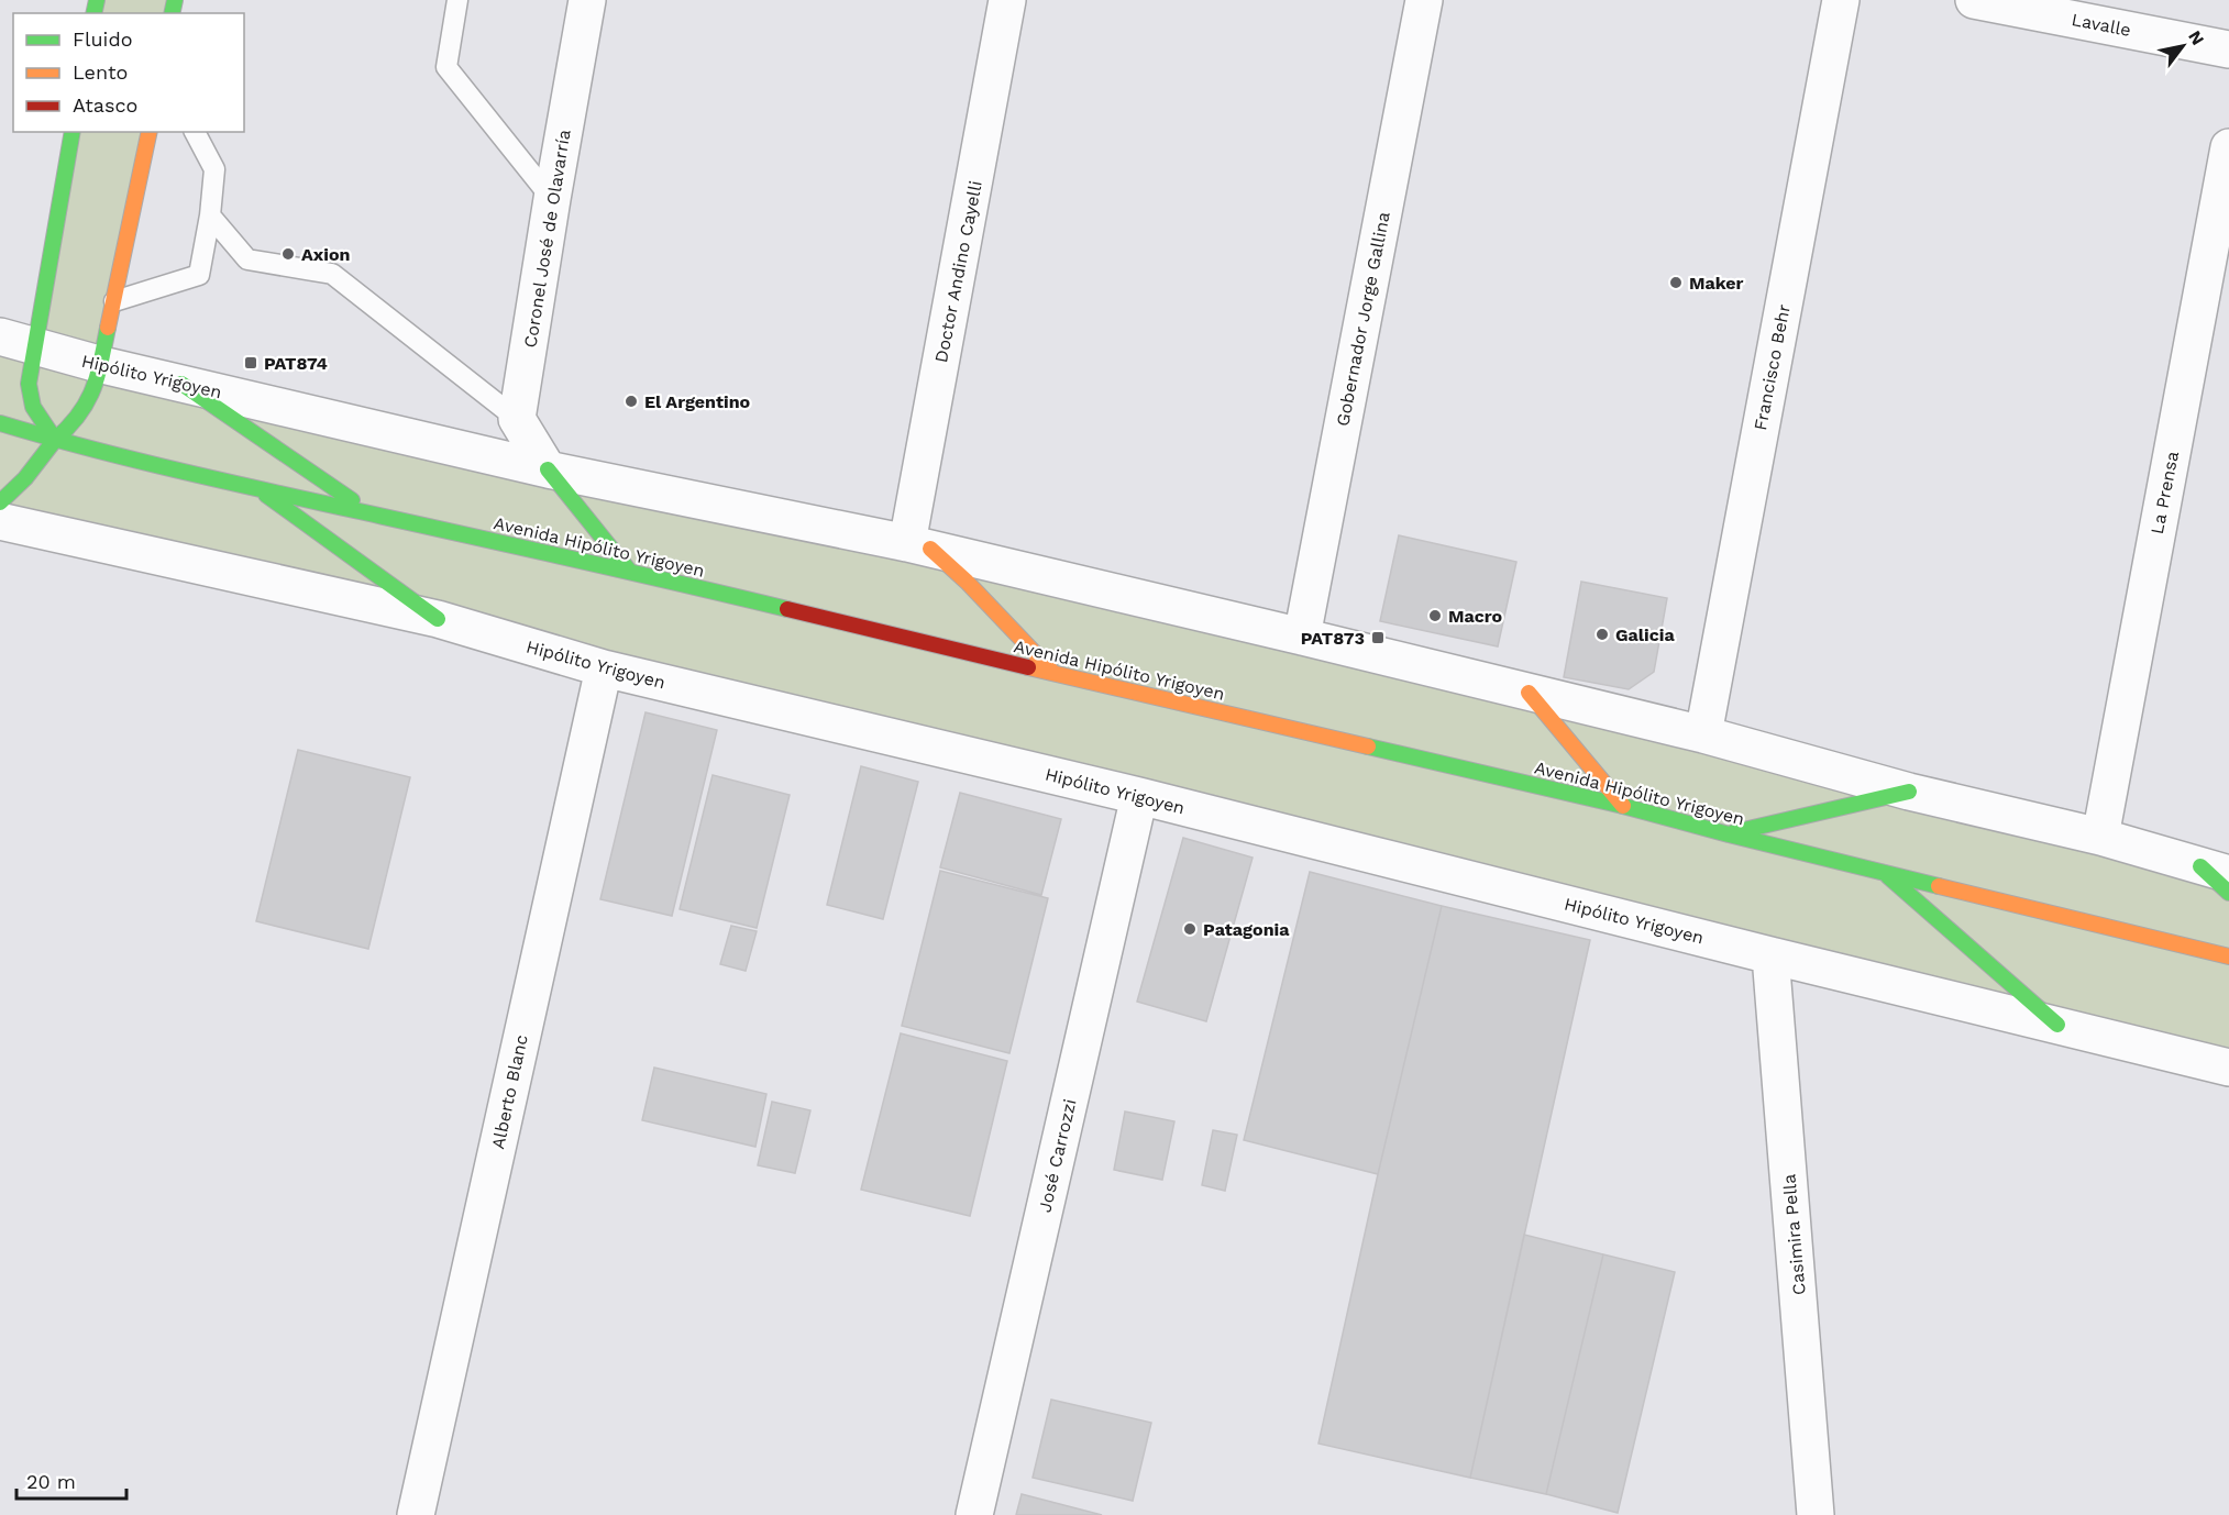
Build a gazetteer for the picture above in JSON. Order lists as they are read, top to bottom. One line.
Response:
{"streets":{"main road":["Avenida Hipólito Yrigoyen"],"street":["Lavalle","Coronel José de Olavarría","Doctor Andino Cayelli","Gobernador Jorge Gallina","Francisco Behr","Hipólito Yrigoyen","La Prensa","Alberto Blanc","José Carrozzi","Casimira Pella"]},"crossings":[["Doctor Andino Cayelli","Hipólito Yrigoyen"],["Gobernador Jorge Gallina","Hipólito Yrigoyen"],["Francisco Behr","Hipólito Yrigoyen"],["Hipólito Yrigoyen","La Prensa"],["Hipólito Yrigoyen","Alberto Blanc"],["Hipólito Yrigoyen","José Carrozzi"],["Hipólito Yrigoyen","Casimira Pella"]],"places":{"other":["Axion","Maker","El Argentino","Macro","Galicia","Patagonia"],"transit":["PAT874","PAT873"]},"legend":["Fluido","Lento","Atasco"],"scale_bar":"20 m","north":"top right"}
